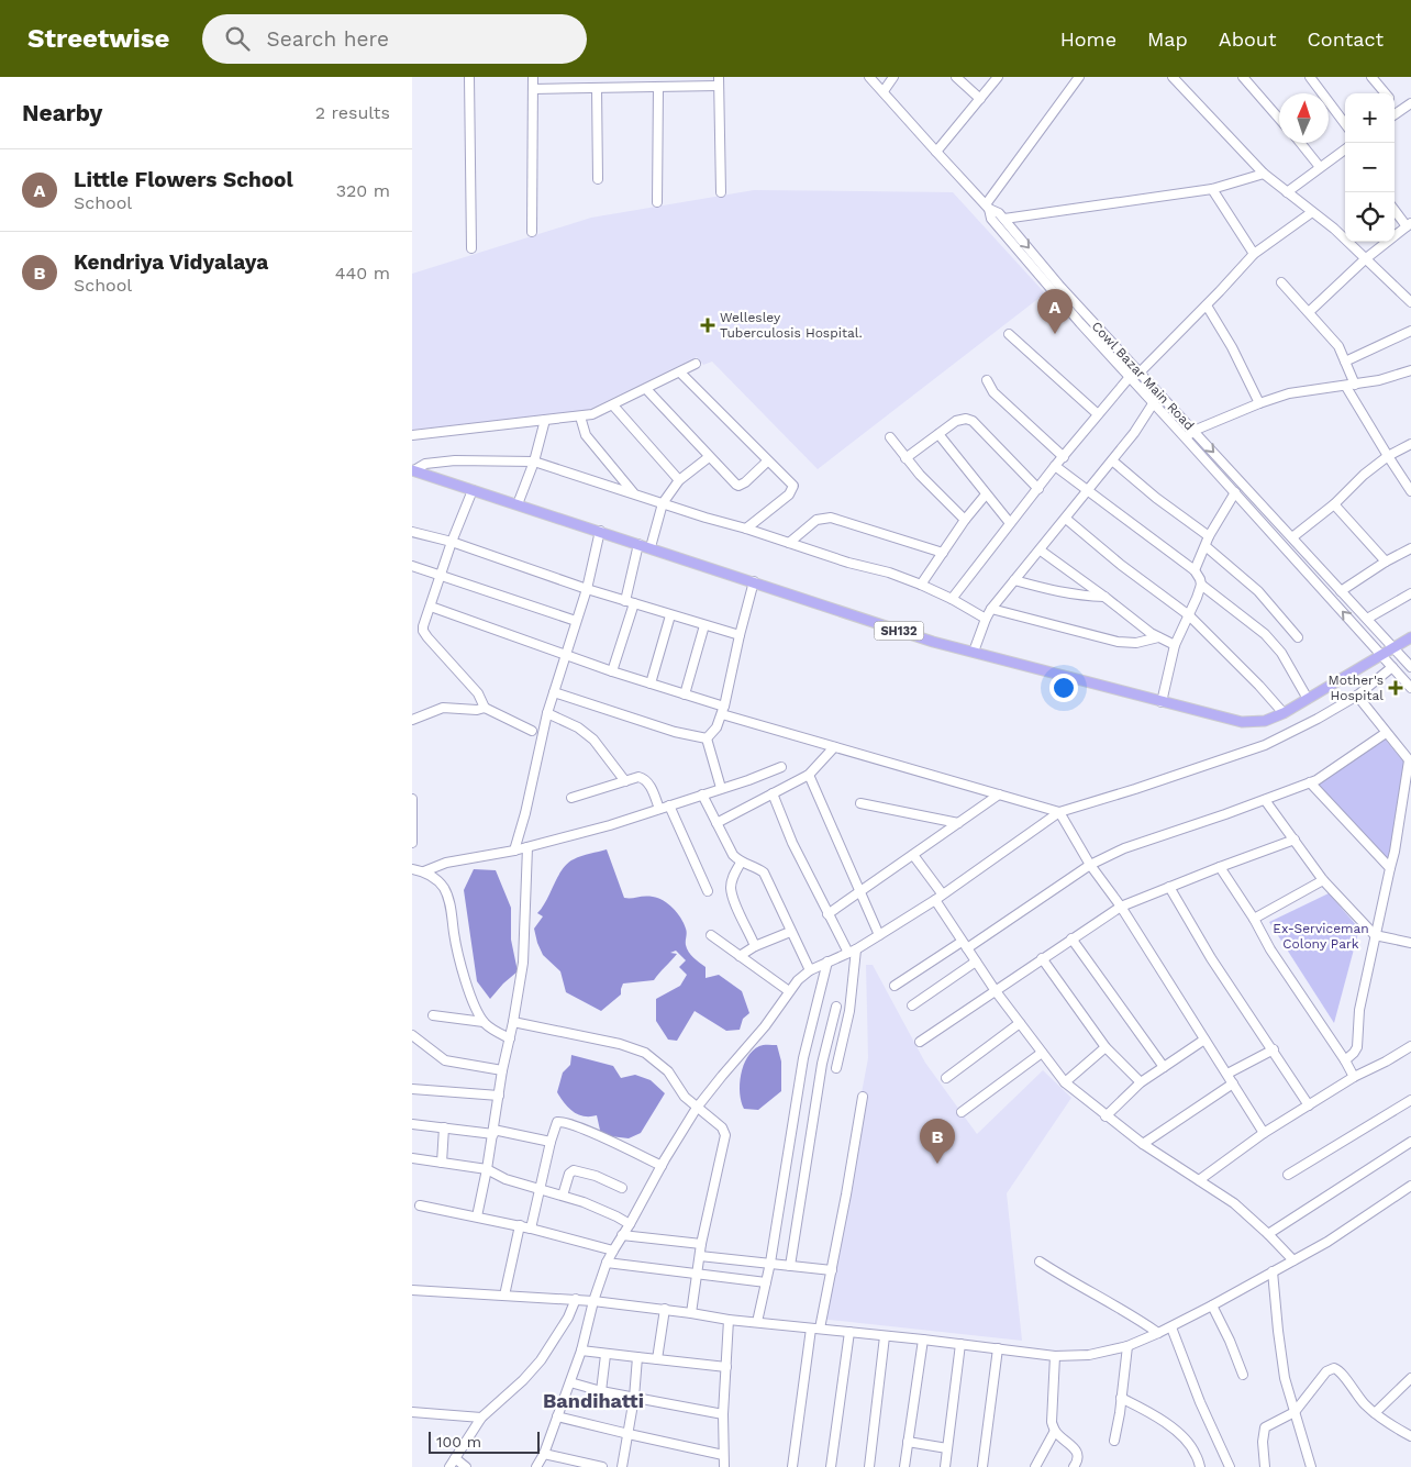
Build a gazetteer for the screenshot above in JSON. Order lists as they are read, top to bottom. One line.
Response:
{"streets":{"main road":["SH132"],"street":["Cowl Bazar Main Road"]},"crossings":[["Cowl Bazar Main Road","SH132"]],"districts":["Bandihatti"],"parks":["Ex-Serviceman Colony Park"],"places":{"health":["Wellesley Tuberculosis Hospital.","Mother's Hospital"]},"scale_bar":"100 m","north":"top","page":{"header":"Streetwise","search":"Search here","nav":["Home","Map","About","Contact"],"heading":["Nearby","2 results"],"map_buttons":["+","−"],"list":[{"mark":"A","name":"Little Flowers School","note":"School","value":"320 m"},{"mark":"B","name":"Kendriya Vidyalaya","note":"School","value":"440 m"}],"pins":["A","B"],"scale":"100 m"}}
